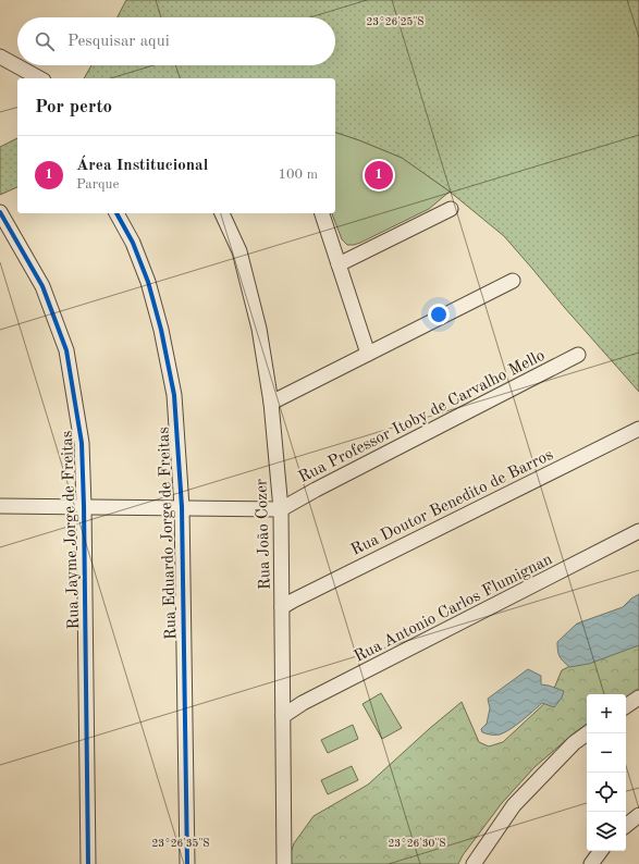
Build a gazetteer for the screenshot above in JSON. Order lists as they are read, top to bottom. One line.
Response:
{"streets":{"street":["Rua Professor Itoby de Carvalho Mello","Rua Doutor Benedito de Barros","Rua Jayme Jorge de Freitas","Rua Eduardo Jorge de Freitas","Rua João Cozer","Rua Antonio Carlos Flumignan"]},"crossings":[["Rua Professor Itoby de Carvalho Mello","Rua João Cozer"],["Rua Doutor Benedito de Barros","Rua João Cozer"],["Rua João Cozer","Rua Antonio Carlos Flumignan"]],"page":{"search":"Pesquisar aqui","heading":"Por perto","list":[{"mark":"1","name":"Área Institucional","note":"Parque","value":"100 m"}],"pins":"1","map_buttons":["+","−"]},"coordinates":["23°26'25\"S","23°26'35\"S","23°26'30\"S"]}
